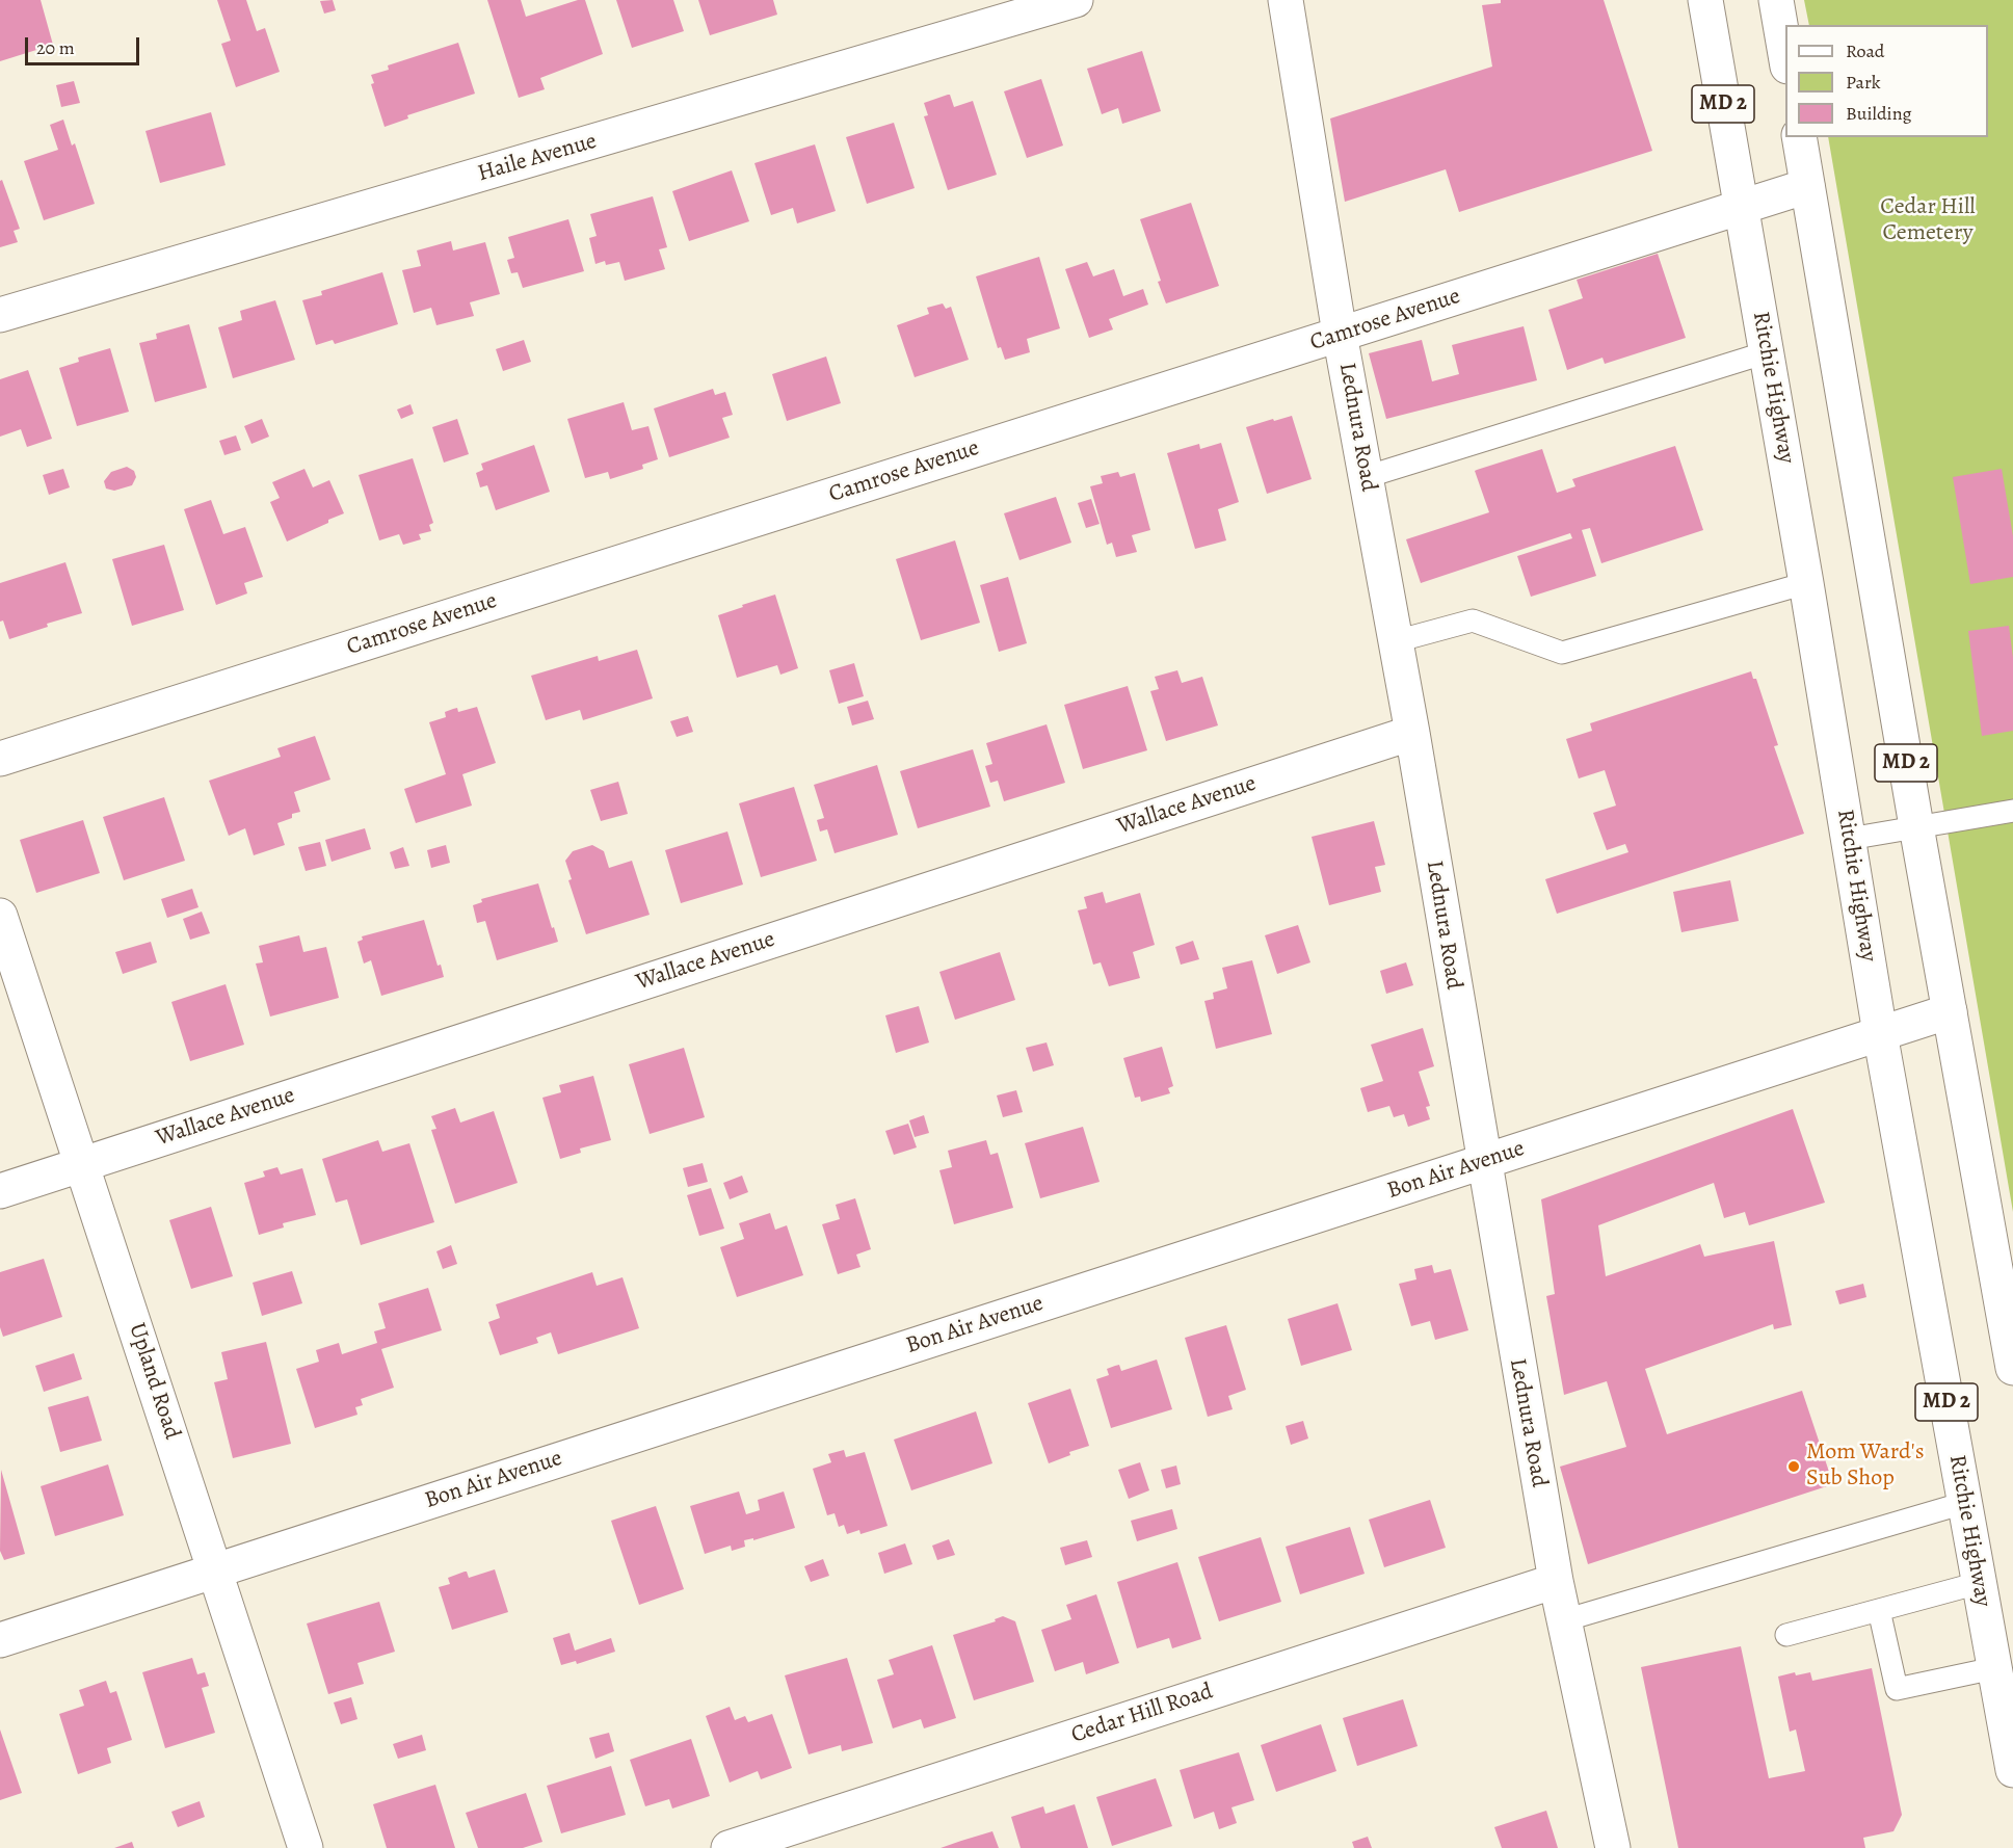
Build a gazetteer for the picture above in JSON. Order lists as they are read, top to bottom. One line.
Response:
{"streets":{"street":["MD 2","Haile Avenue","Camrose Avenue","Ritchie Highway","Lednura Road","Wallace Avenue","Bon Air Avenue","Upland Road","Cedar Hill Road"]},"crossings":[["MD 2","Camrose Avenue"],["MD 2","Bon Air Avenue"],["Camrose Avenue","Ritchie Highway"],["Camrose Avenue","Lednura Road"],["Ritchie Highway","Bon Air Avenue"],["Lednura Road","Wallace Avenue"],["Lednura Road","Bon Air Avenue"],["Lednura Road","Cedar Hill Road"],["Wallace Avenue","Upland Road"],["Bon Air Avenue","Upland Road"]],"parks":["Cedar Hill Cemetery"],"places":["Mom Ward's Sub Shop"],"legend":["Road","Park","Building"],"scale_bar":"20 m"}
